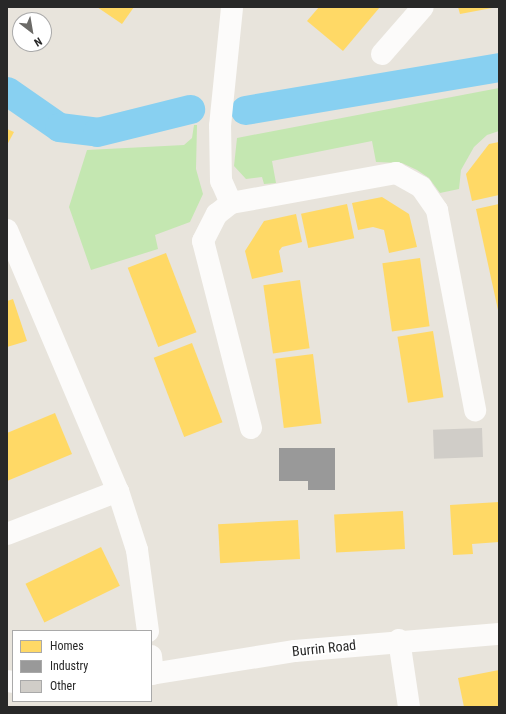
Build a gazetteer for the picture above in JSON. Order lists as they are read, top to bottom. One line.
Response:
{"streets":{"street":["Burrin Road"]},"legend":["Homes","Industry","Other"],"north":"bottom right"}
